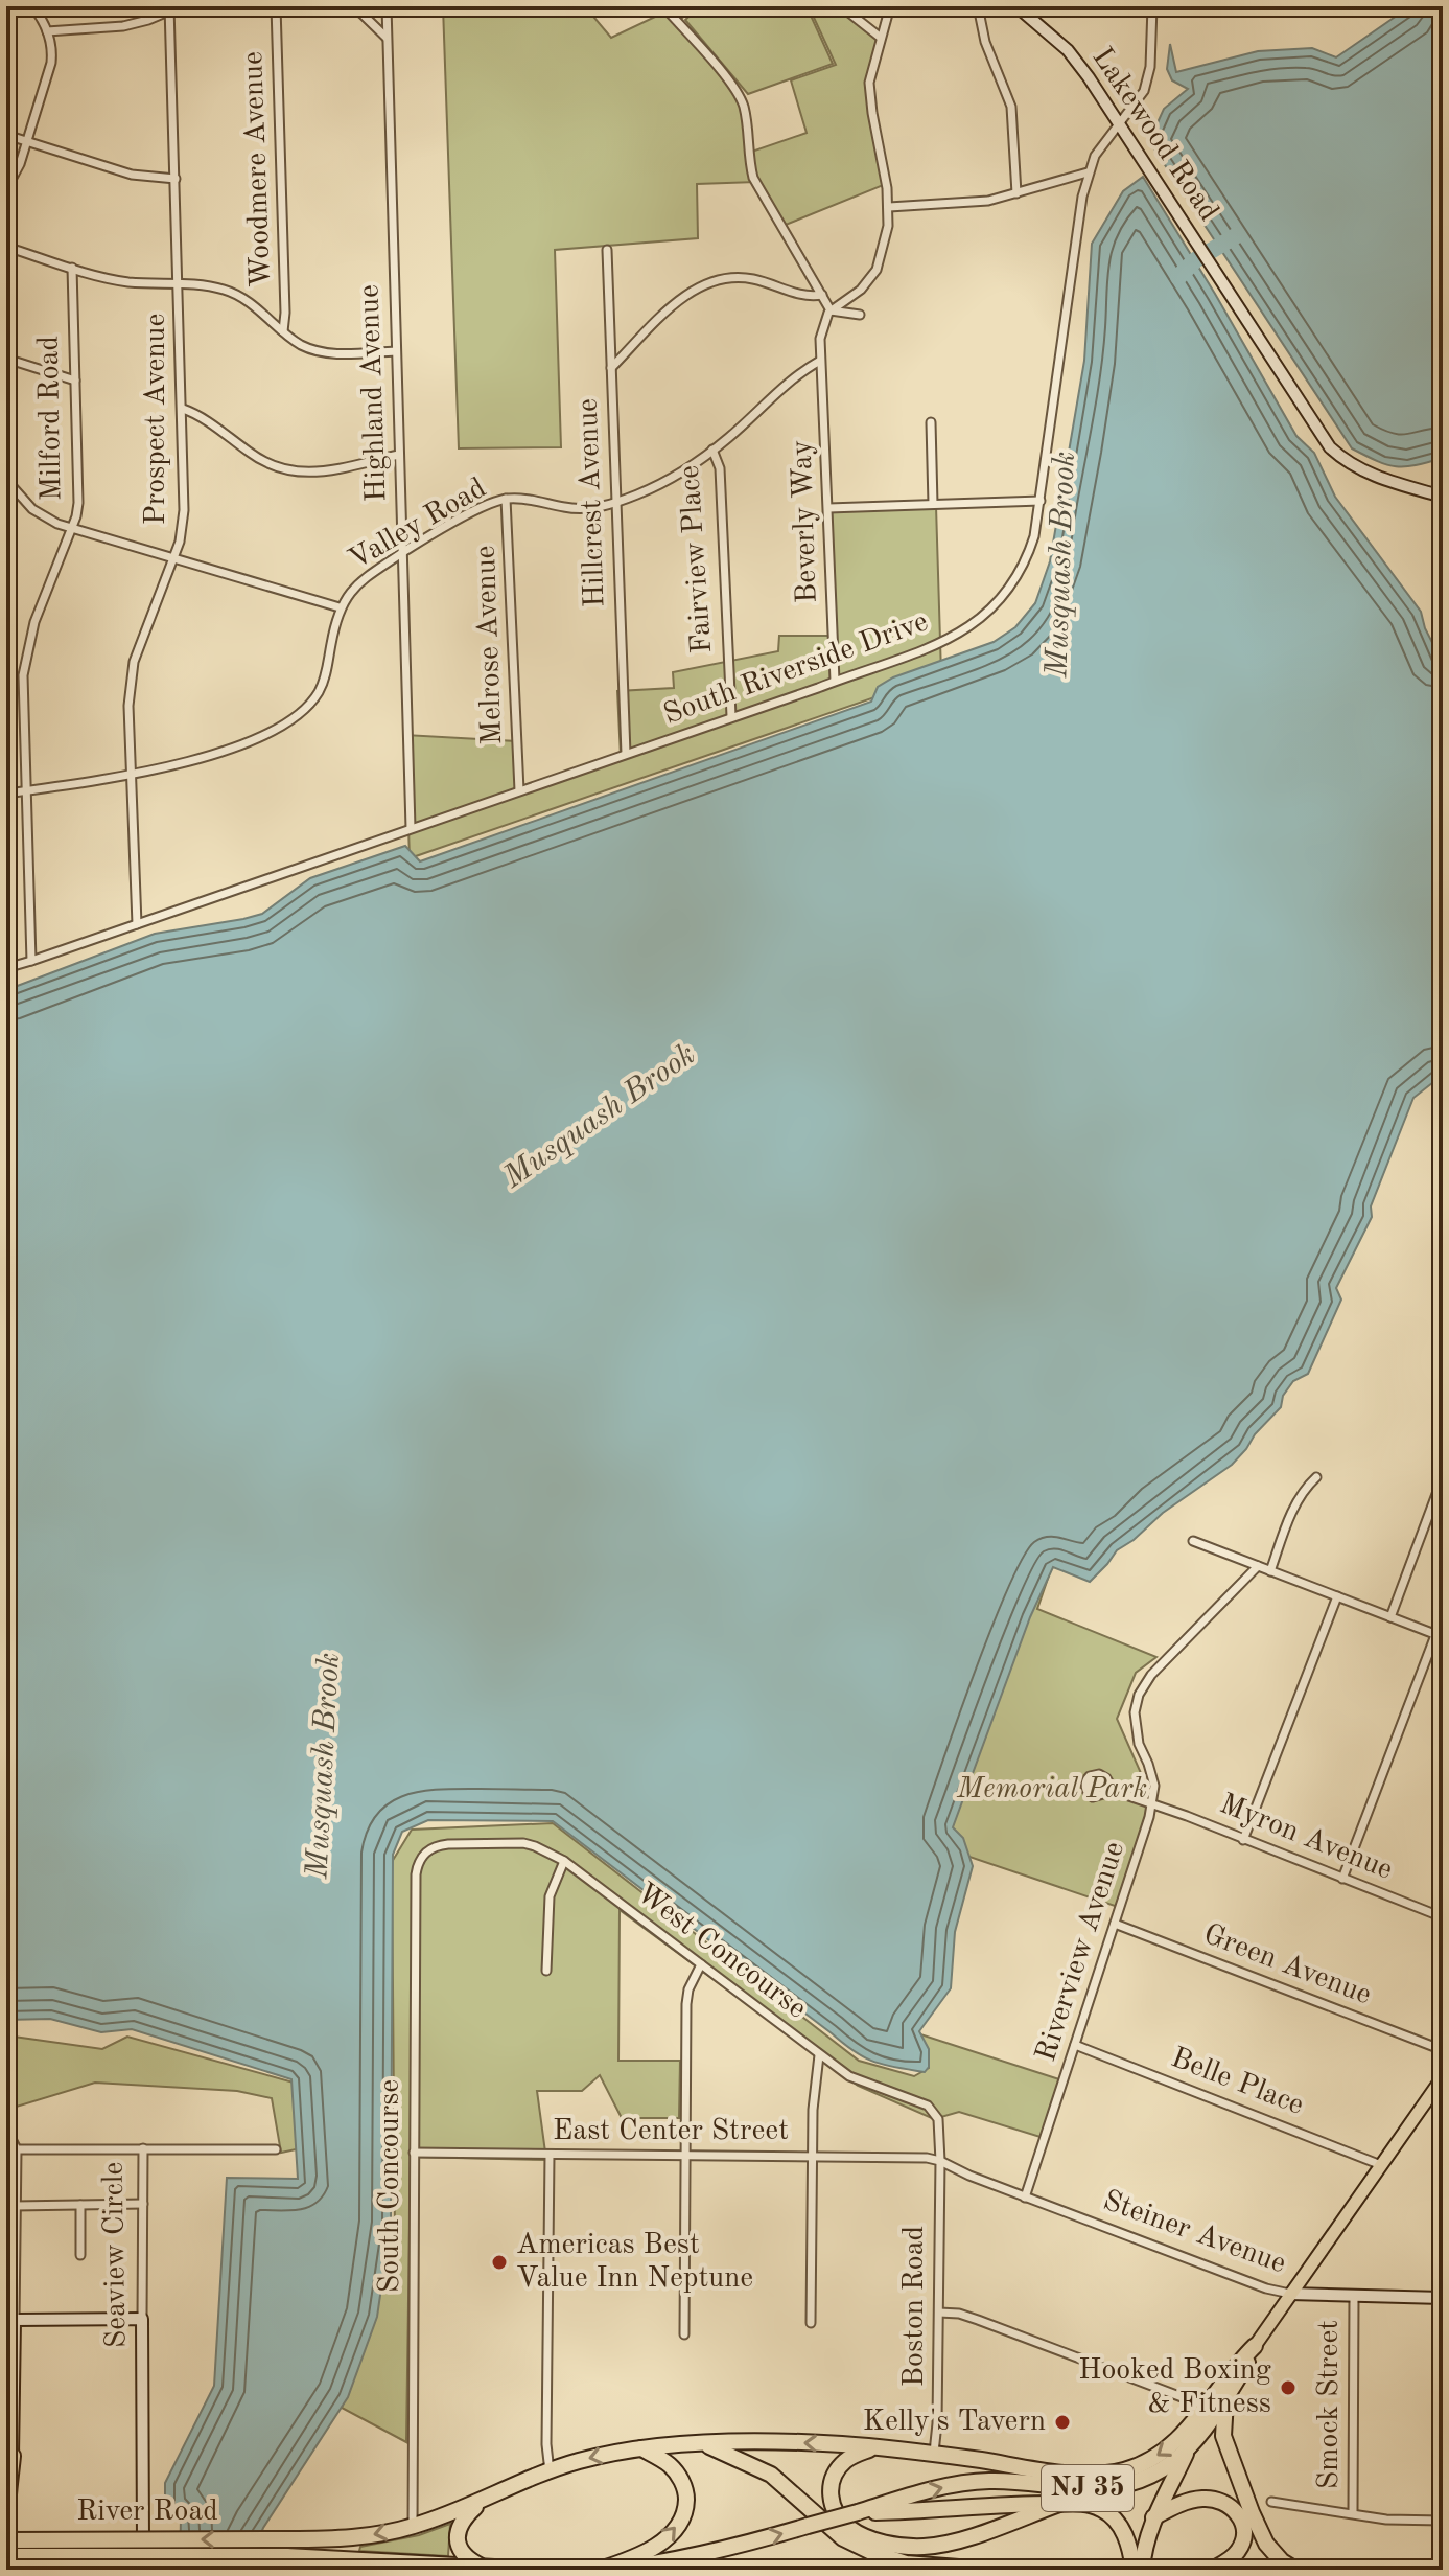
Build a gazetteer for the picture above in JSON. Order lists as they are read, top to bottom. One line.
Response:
{"streets":{"highway":["NJ 35","River Road"],"street":["Lakewood Road","Woodmere Avenue","Highland Avenue","Milford Road","Prospect Avenue","Hillcrest Avenue","Beverly Way","Valley Road","Fairview Place","Melrose Avenue","South Riverside Drive","Myron Avenue","West Concourse","Riverview Avenue","Green Avenue","Belle Place","East Center Street","South Concourse","Steiner Avenue","Seaview Circle","Boston Road","Smock Street"]},"crossings":[["Lakewood Road","South Riverside Drive"],["Highland Avenue","Valley Road"],["Highland Avenue","South Riverside Drive"],["Milford Road","Valley Road"],["Milford Road","South Riverside Drive"],["Prospect Avenue","Valley Road"],["Prospect Avenue","South Riverside Drive"],["Hillcrest Avenue","Valley Road"],["Hillcrest Avenue","South Riverside Drive"],["Beverly Way","Valley Road"],["Beverly Way","South Riverside Drive"],["Valley Road","Fairview Place"],["Valley Road","Melrose Avenue"],["Fairview Place","South Riverside Drive"],["Melrose Avenue","South Riverside Drive"],["Myron Avenue","Riverview Avenue"],["West Concourse","East Center Street"],["West Concourse","South Concourse"],["West Concourse","Steiner Avenue"],["West Concourse","Boston Road"],["Riverview Avenue","Green Avenue"],["Riverview Avenue","Belle Place"],["Riverview Avenue","Steiner Avenue"],["Belle Place","NJ 35"],["East Center Street","South Concourse"],["East Center Street","Steiner Avenue"],["East Center Street","Boston Road"],["South Concourse","NJ 35"],["South Concourse","River Road"],["Steiner Avenue","Boston Road"],["Steiner Avenue","Smock Street"],["Steiner Avenue","NJ 35"],["Seaview Circle","River Road"],["Boston Road","NJ 35"],["NJ 35","River Road"]],"water":["Musquash Brook"],"parks":["Memorial Park"],"places":["Americas Best Value Inn Neptune","Hooked Boxing & Fitness","Kelly's Tavern"]}
